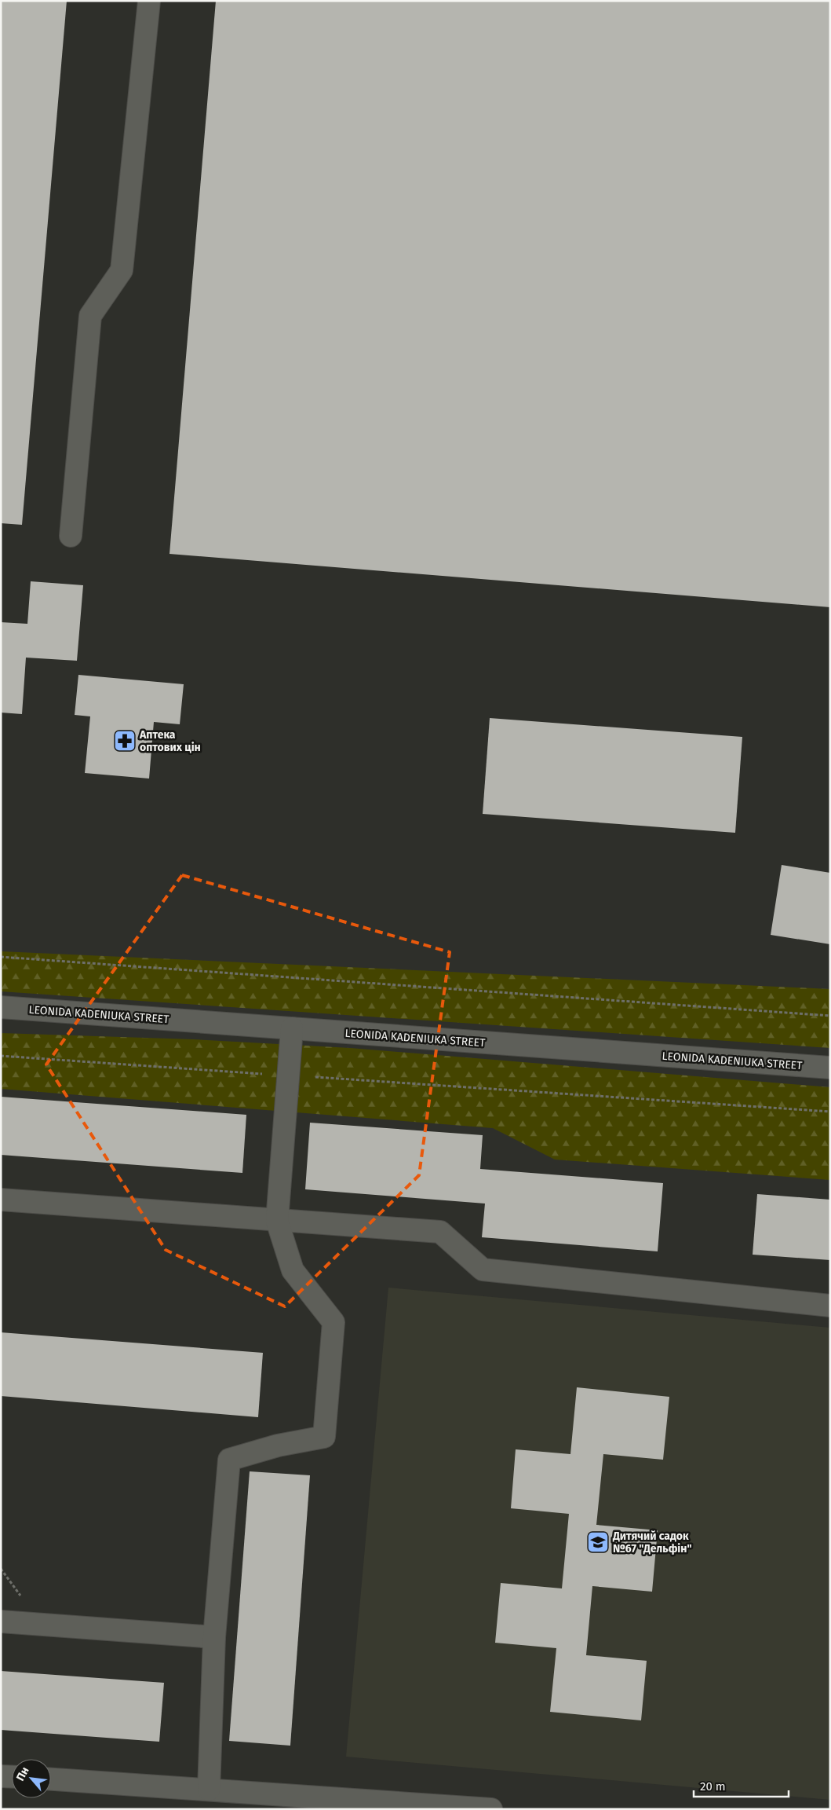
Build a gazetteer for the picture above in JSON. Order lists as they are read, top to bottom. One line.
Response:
{"streets":{"street":["LEONIDA KADENIUKA STREET"]},"places":{"pharmacy":["Аптека оптових цін"],"school or university":["Дитячий садок №67 \"Дельфін\""]},"scale_bar":"20 m","north":"top left"}
